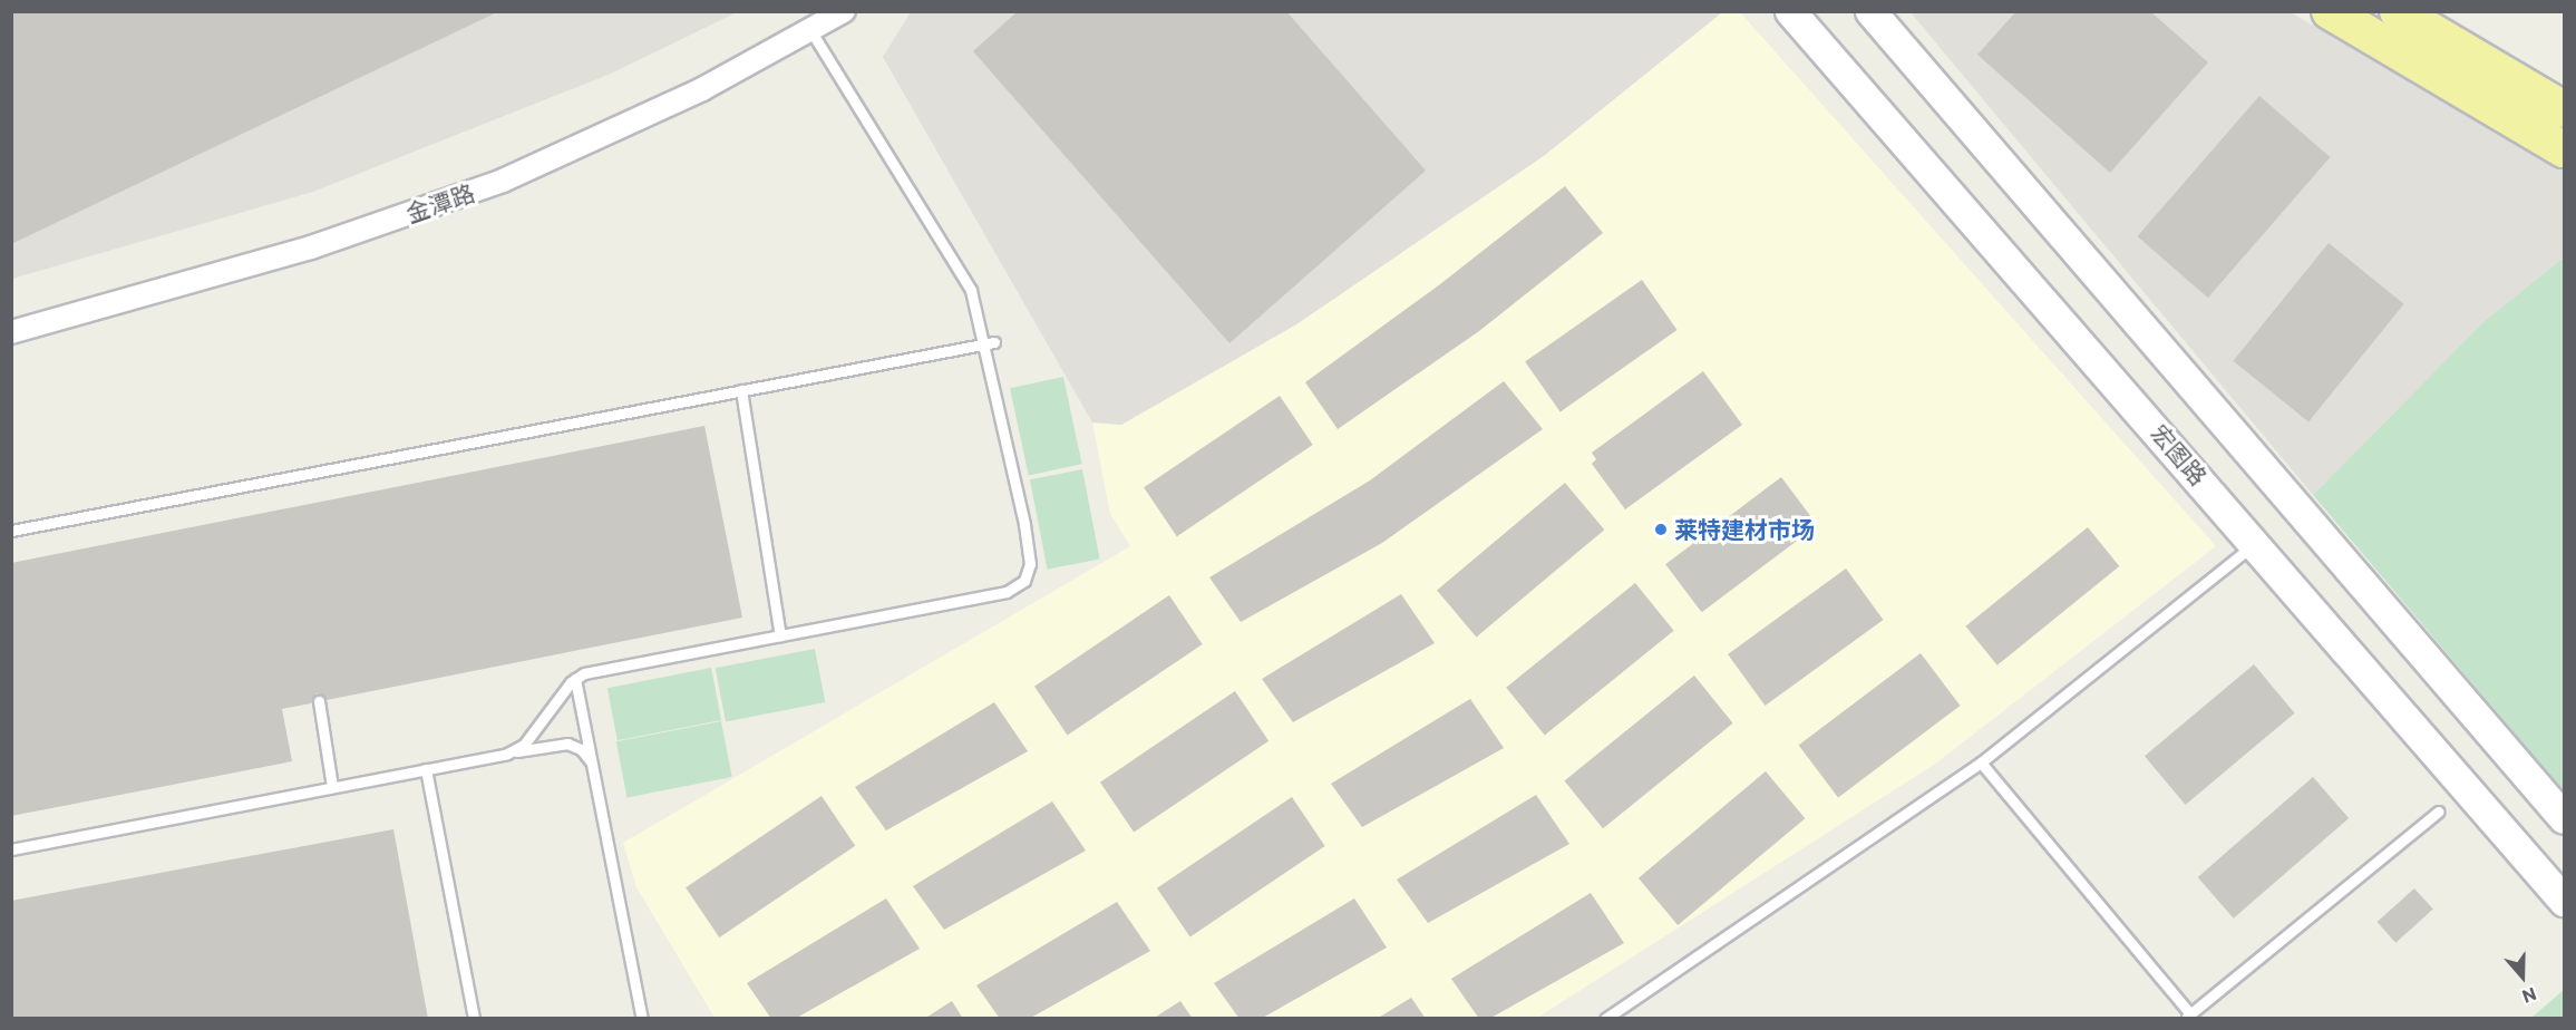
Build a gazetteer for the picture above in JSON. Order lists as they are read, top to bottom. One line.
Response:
{"streets":{"main road":["宏图路"],"street":["金潭路"]},"places":["莱特建材市场"],"north":"bottom"}
